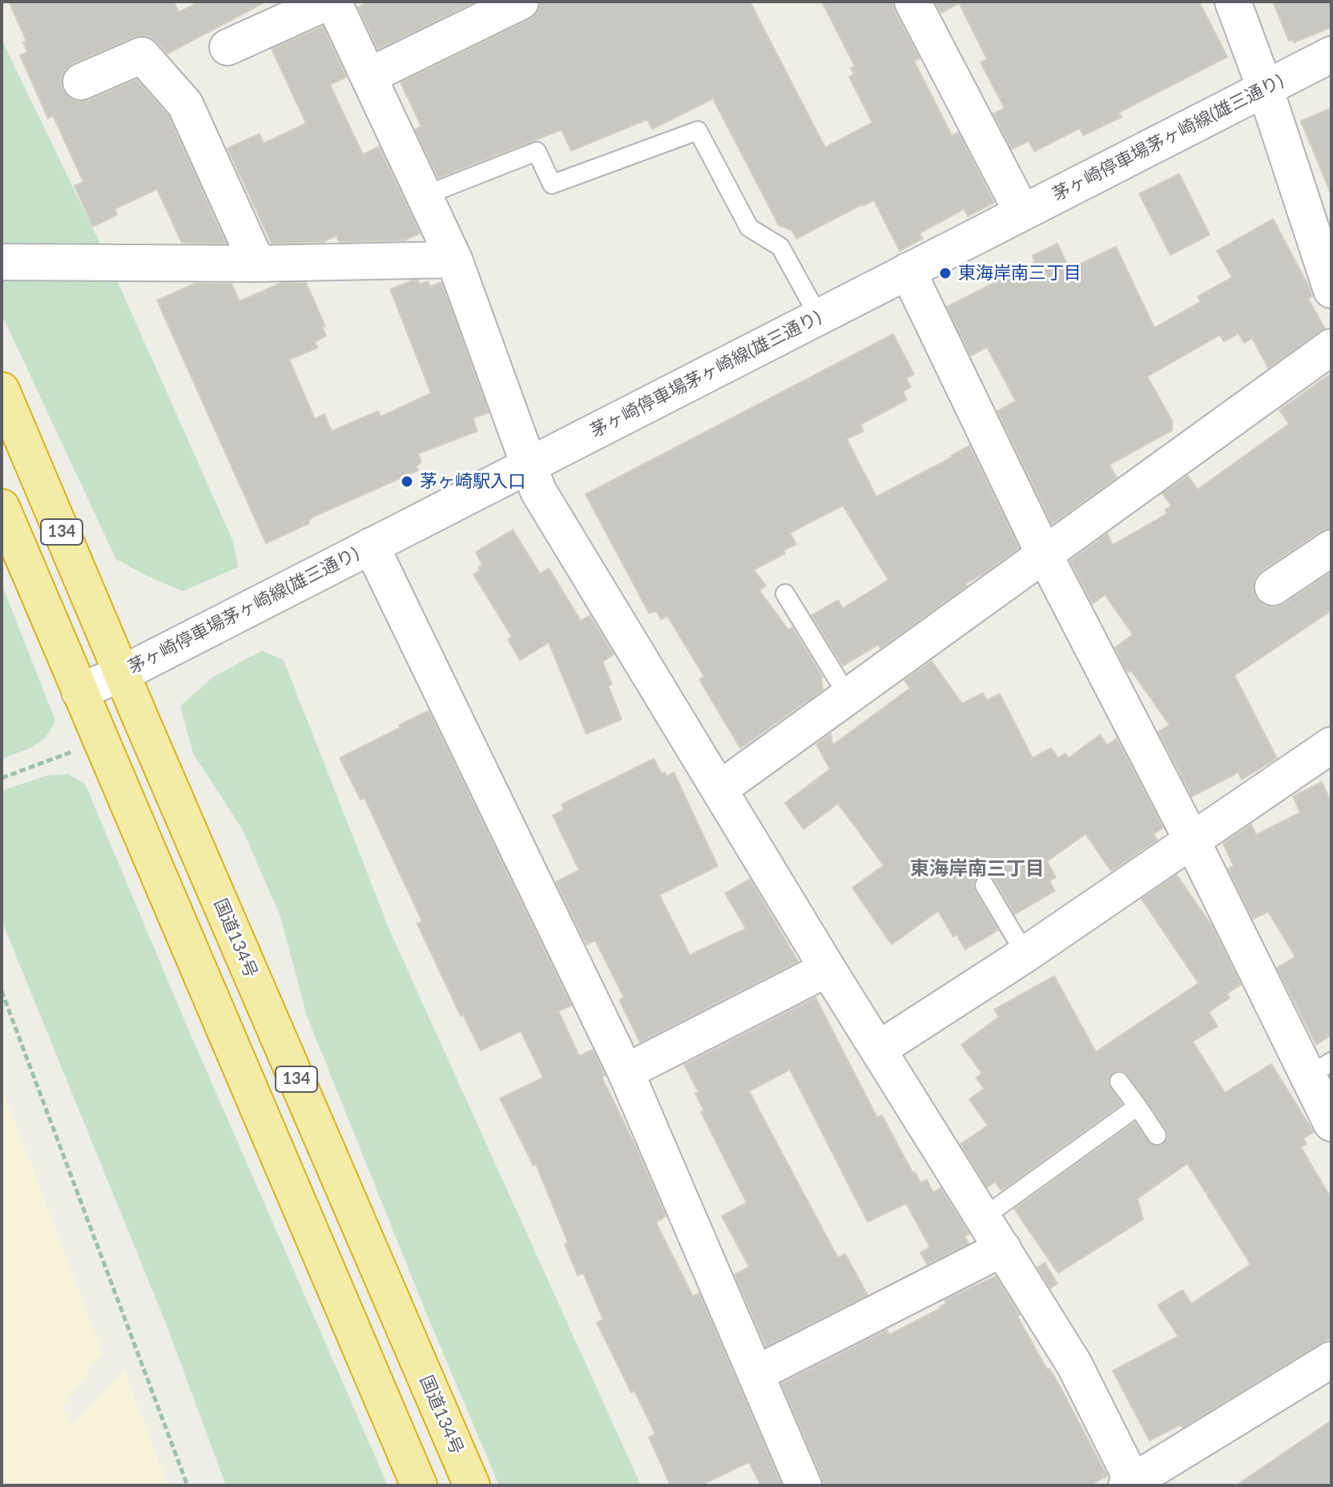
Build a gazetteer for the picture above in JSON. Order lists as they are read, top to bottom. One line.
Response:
{"streets":{"highway":["134","国道134号"],"street":["茅ヶ崎停車場茅ヶ崎線(雄三通り)"]},"crossings":[["茅ヶ崎停車場茅ヶ崎線(雄三通り)","134"],["茅ヶ崎停車場茅ヶ崎線(雄三通り)","国道134号"]],"districts":["東海岸南三丁目"],"places":["東海岸南三丁目","茅ヶ崎駅入口"]}
